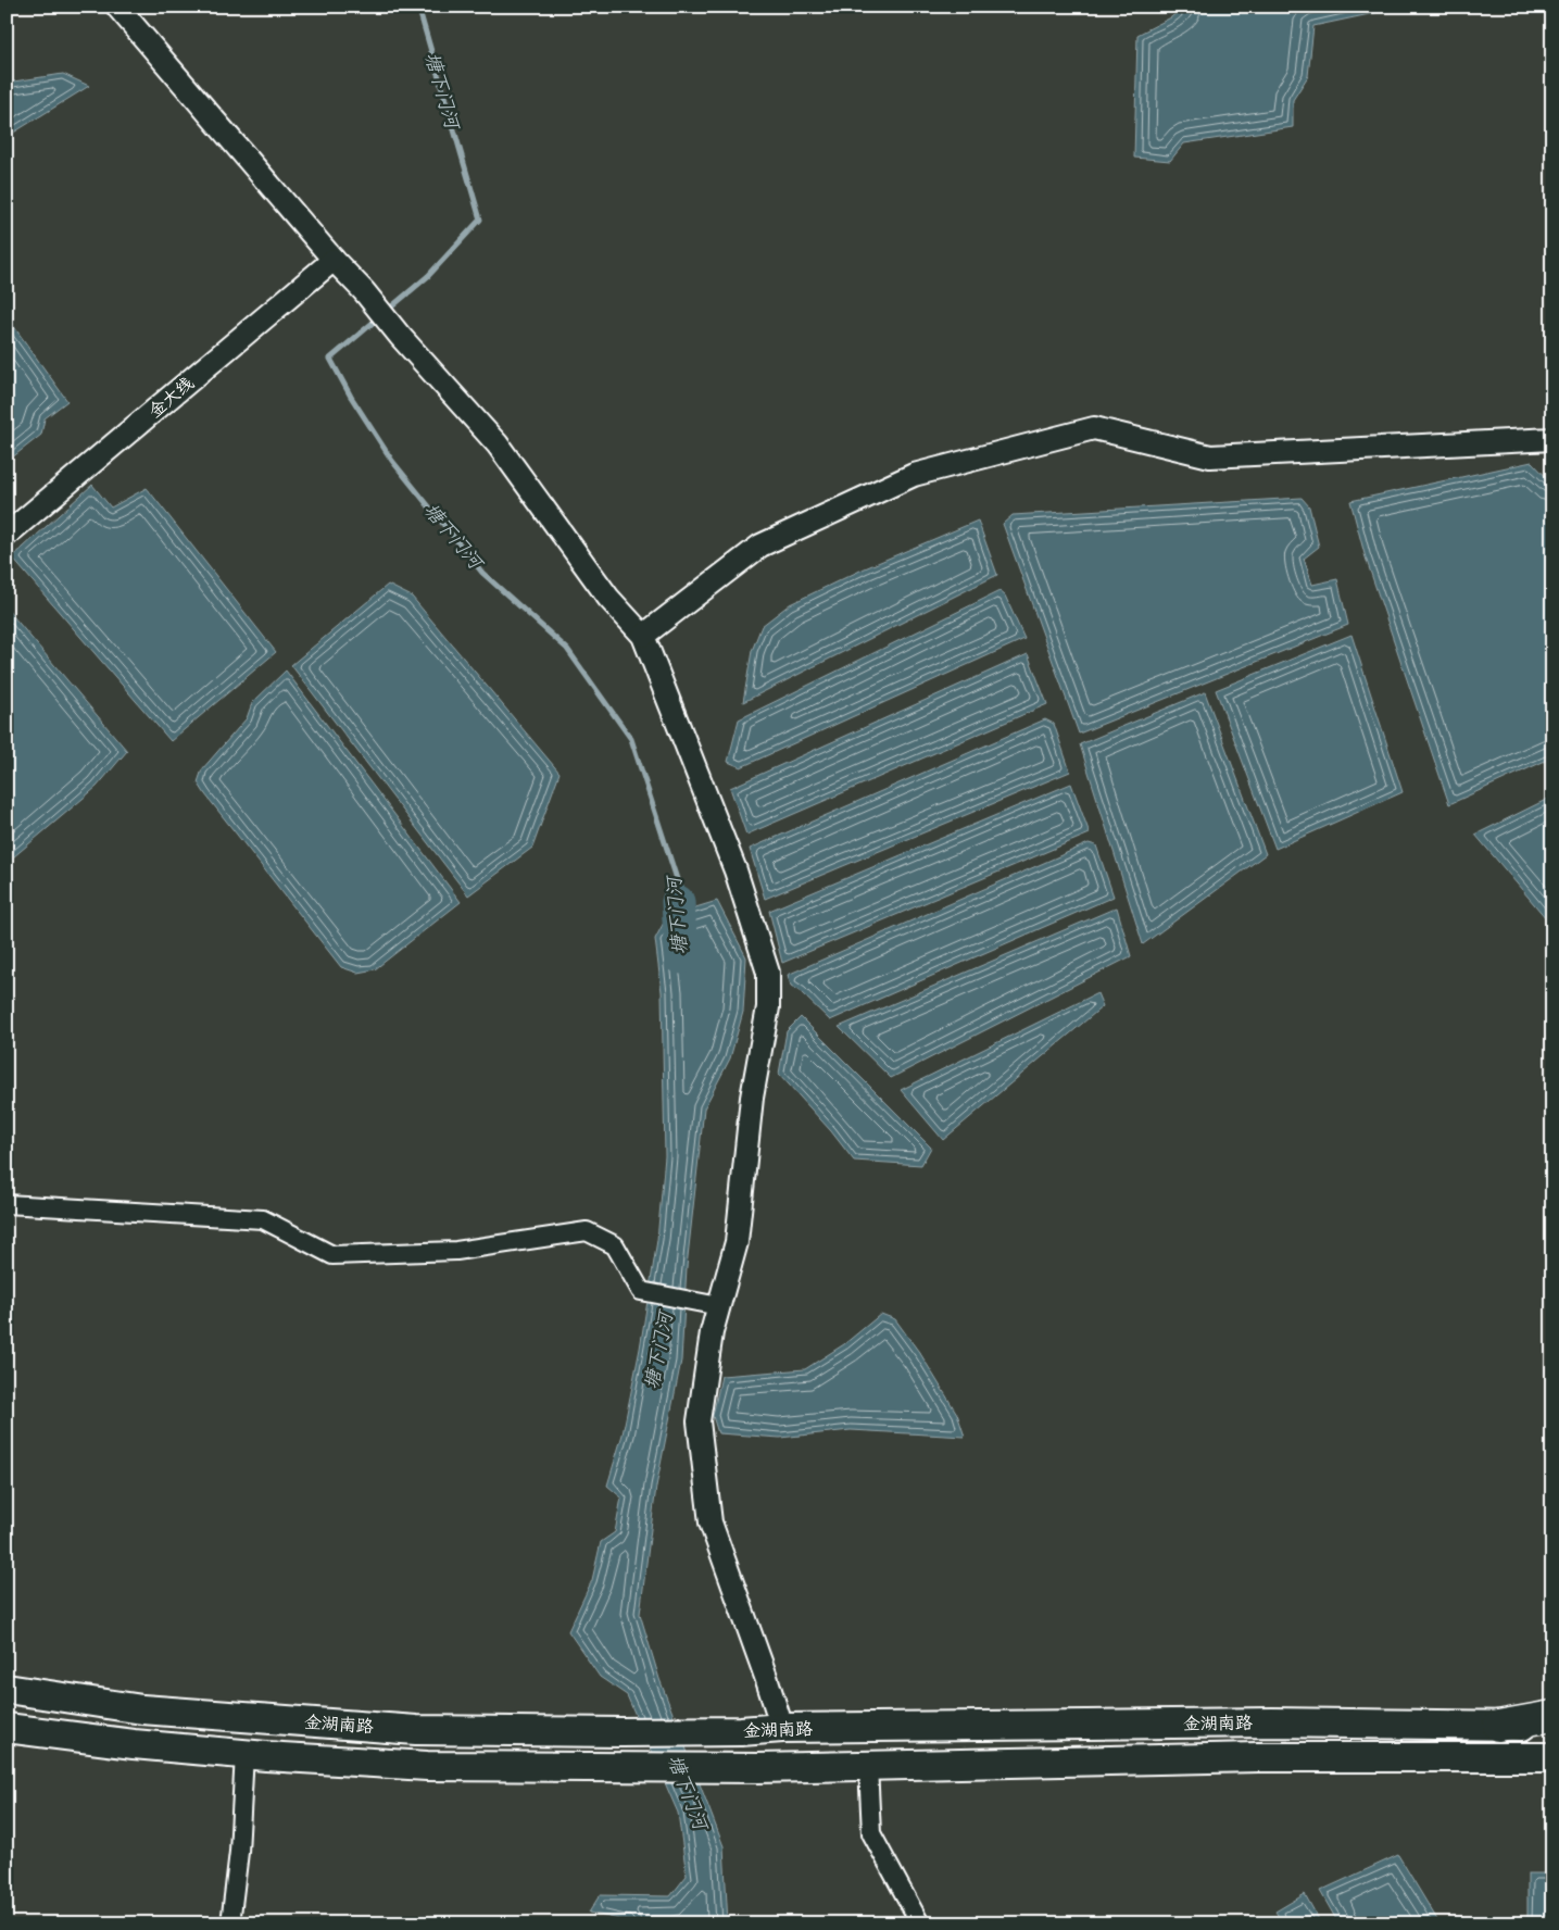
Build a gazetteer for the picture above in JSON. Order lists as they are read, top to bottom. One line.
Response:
{"streets":{"main road":["金湖南路"],"street":["金大线"]},"water":["塘下门河"]}
